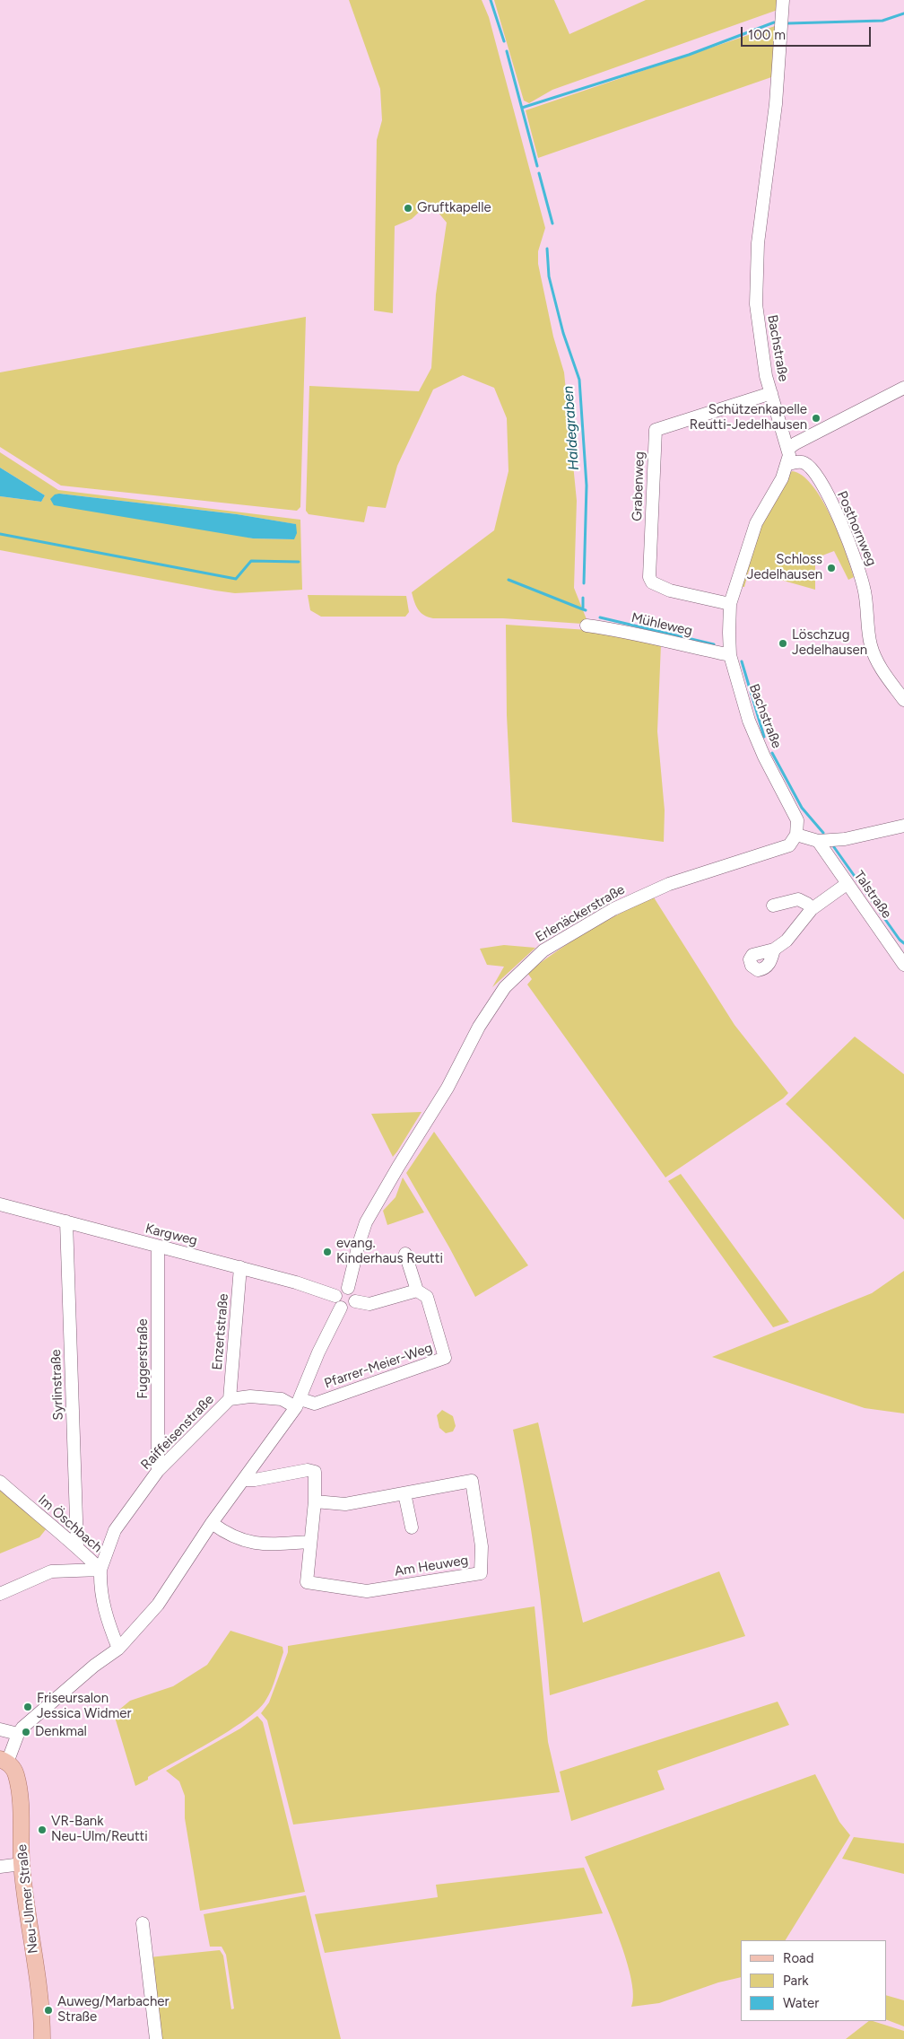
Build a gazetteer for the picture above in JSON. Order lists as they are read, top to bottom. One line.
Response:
{"streets":{"main road":["Neu-Ulmer Straße"],"street":["Bachstraße","Grabenweg","Posthornweg","Mühleweg","Talstraße","Erlenäckerstraße","Kargweg","Enzertstraße","Fuggerstraße","Pfarrer-Meier-Weg","Syrlinstraße","Raiffeisenstraße","Im Öschbach","Am Heuweg"]},"crossings":[["Bachstraße","Grabenweg"],["Bachstraße","Posthornweg"],["Bachstraße","Mühleweg"],["Bachstraße","Erlenäckerstraße"],["Erlenäckerstraße","Kargweg"],["Kargweg","Enzertstraße"],["Kargweg","Fuggerstraße"],["Kargweg","Syrlinstraße"],["Enzertstraße","Raiffeisenstraße"],["Fuggerstraße","Raiffeisenstraße"],["Pfarrer-Meier-Weg","Raiffeisenstraße"],["Syrlinstraße","Im Öschbach"],["Raiffeisenstraße","Im Öschbach"]],"water":["Haldegraben"],"places":["Gruftkapelle","Schützenkapelle Reutti-Jedelhausen","Schloss Jedelhausen","Löschzug Jedelhausen","evang. Kinderhaus Reutti","Friseursalon Jessica Widmer","Denkmal","VR-Bank Neu-Ulm/Reutti","Auweg/Marbacher Straße"],"legend":["Road","Park","Water"],"scale_bar":"100 m"}
